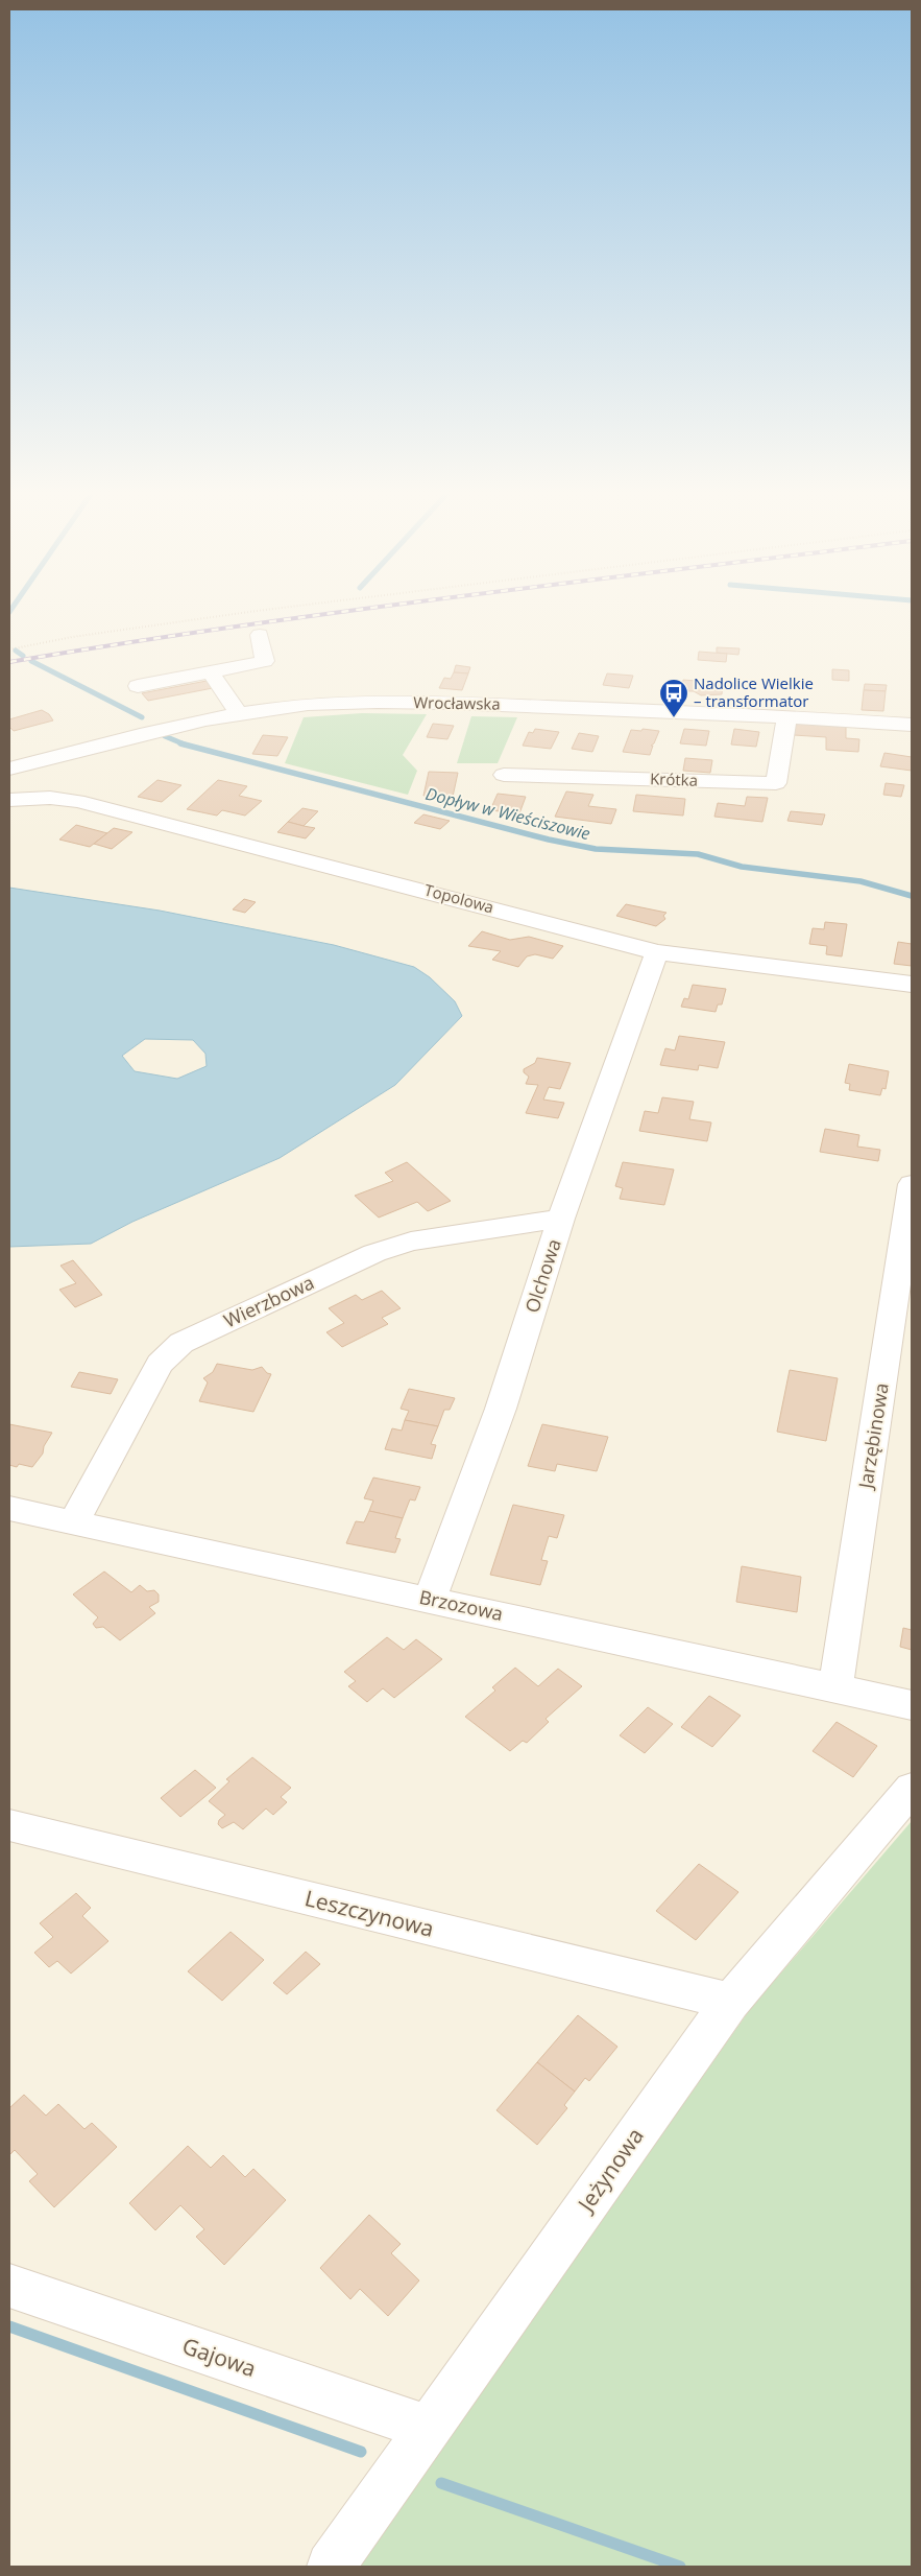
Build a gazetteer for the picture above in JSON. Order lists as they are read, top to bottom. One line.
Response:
{"streets":{"street":["Wrocławska","Krótka","Topolowa","Olchowa","Wierzbowa","Jarzębinowa","Brzozowa","Leszczynowa","Jeżynowa","Gajowa"]},"crossings":[["Wrocławska","Krótka"],["Topolowa","Olchowa"],["Olchowa","Wierzbowa"],["Olchowa","Brzozowa"],["Wierzbowa","Brzozowa"],["Jarzębinowa","Brzozowa"],["Leszczynowa","Jeżynowa"],["Jeżynowa","Gajowa"]],"water":["Dopływ w Wieściszowie"],"places":{"bus stop":["Nadolice Wielkie – transformator"]}}
